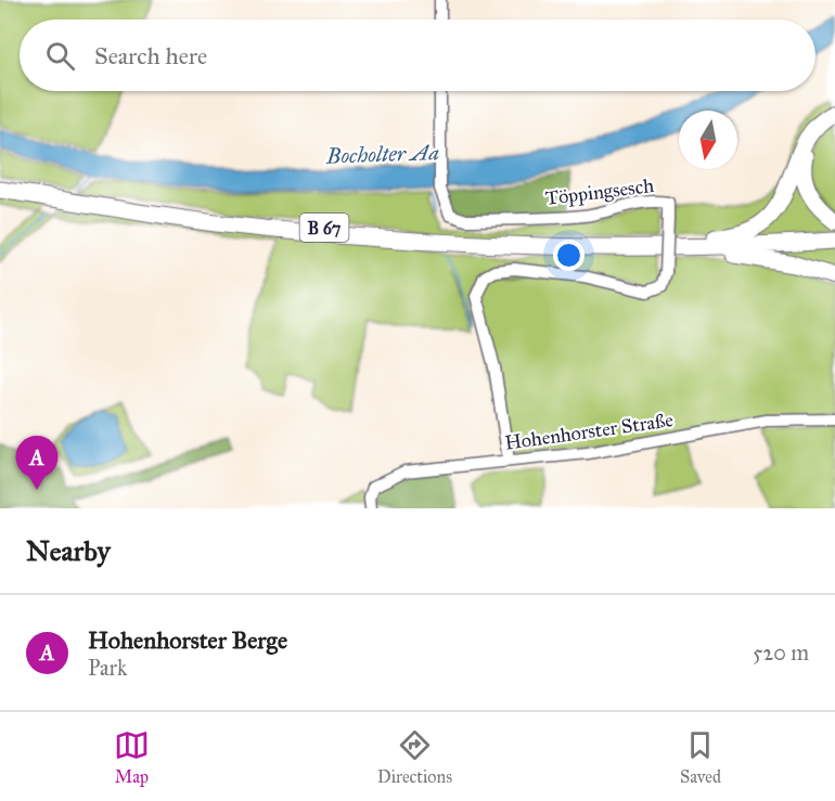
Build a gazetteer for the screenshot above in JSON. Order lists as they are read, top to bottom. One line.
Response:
{"streets":{"highway":["B 67"],"street":["Töppingsesch","Hohenhorster Straße"]},"crossings":[["Töppingsesch","Hohenhorster Straße"]],"water":["Bocholter Aa"],"north":"bottom","page":{"search":"Search here","pins":"A","heading":"Nearby","list":[{"mark":"A","name":"Hohenhorster Berge","note":"Park","value":"520 m"}],"nav":["Map","Directions","Saved"]}}
